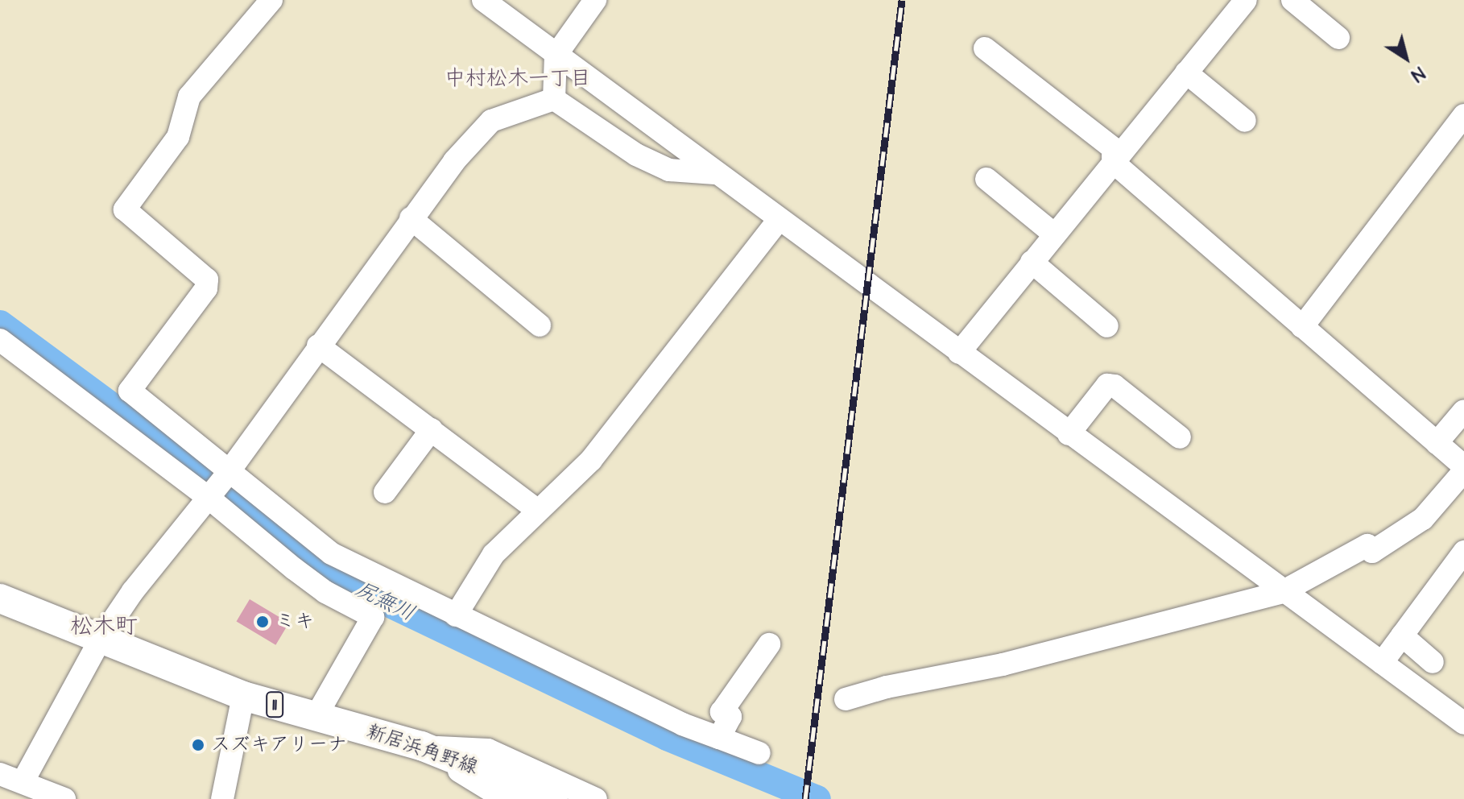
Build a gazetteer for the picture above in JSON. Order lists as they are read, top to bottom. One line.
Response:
{"streets":{"main road":["11","新居浜角野線"]},"districts":["中村松木一丁目","松木町"],"water":["尻無川"],"places":["ミキ","スズキアリーナ"],"north":"bottom right"}
